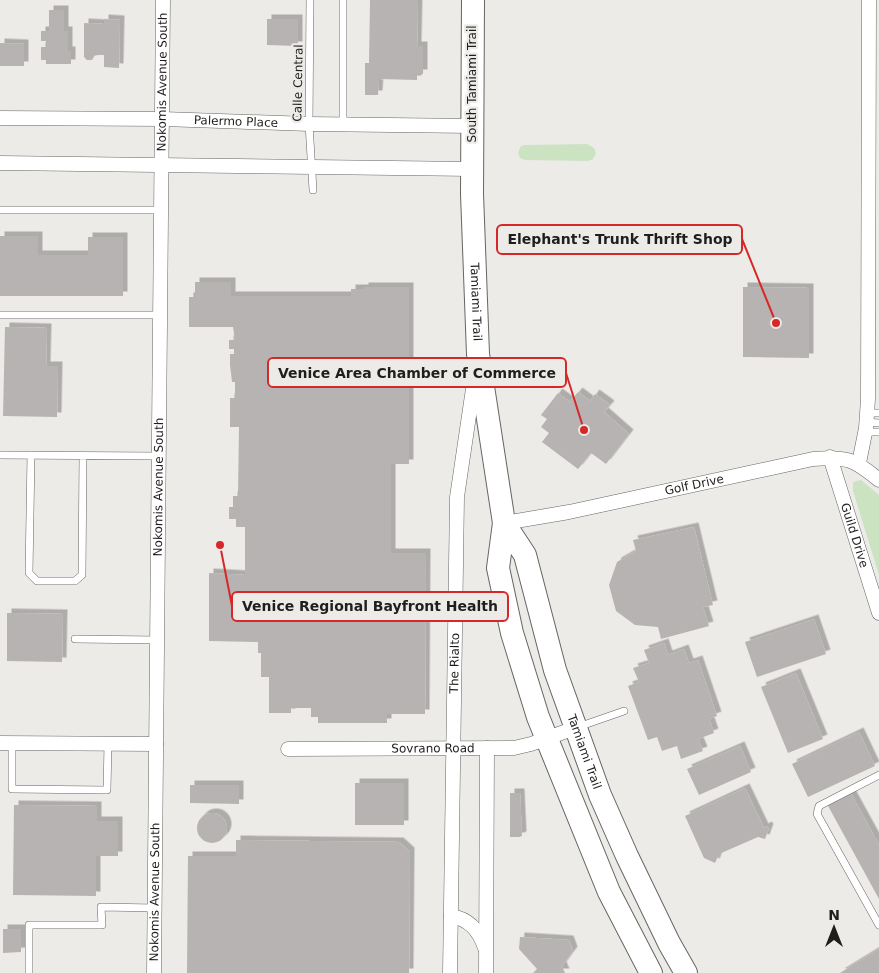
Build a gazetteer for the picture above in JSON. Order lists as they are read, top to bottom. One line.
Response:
{"streets":{"main road":["South Tamiami Trail","Tamiami Trail"],"street":["Nokomis Avenue South","Palermo Place","Golf Drive","Guild Drive","The Rialto","Sovrano Road"],"lane":["Calle Central"]},"crossings":[["Nokomis Avenue South","Palermo Place"],["Calle Central","Palermo Place"],["South Tamiami Trail","Palermo Place"],["South Tamiami Trail","Tamiami Trail"],["Tamiami Trail","Golf Drive"],["Tamiami Trail","The Rialto"],["Tamiami Trail","Sovrano Road"],["Golf Drive","Guild Drive"],["The Rialto","Sovrano Road"]],"places":["Elephant's Trunk Thrift Shop","Venice Area Chamber of Commerce","Venice Regional Bayfront Health"],"north":"top"}
